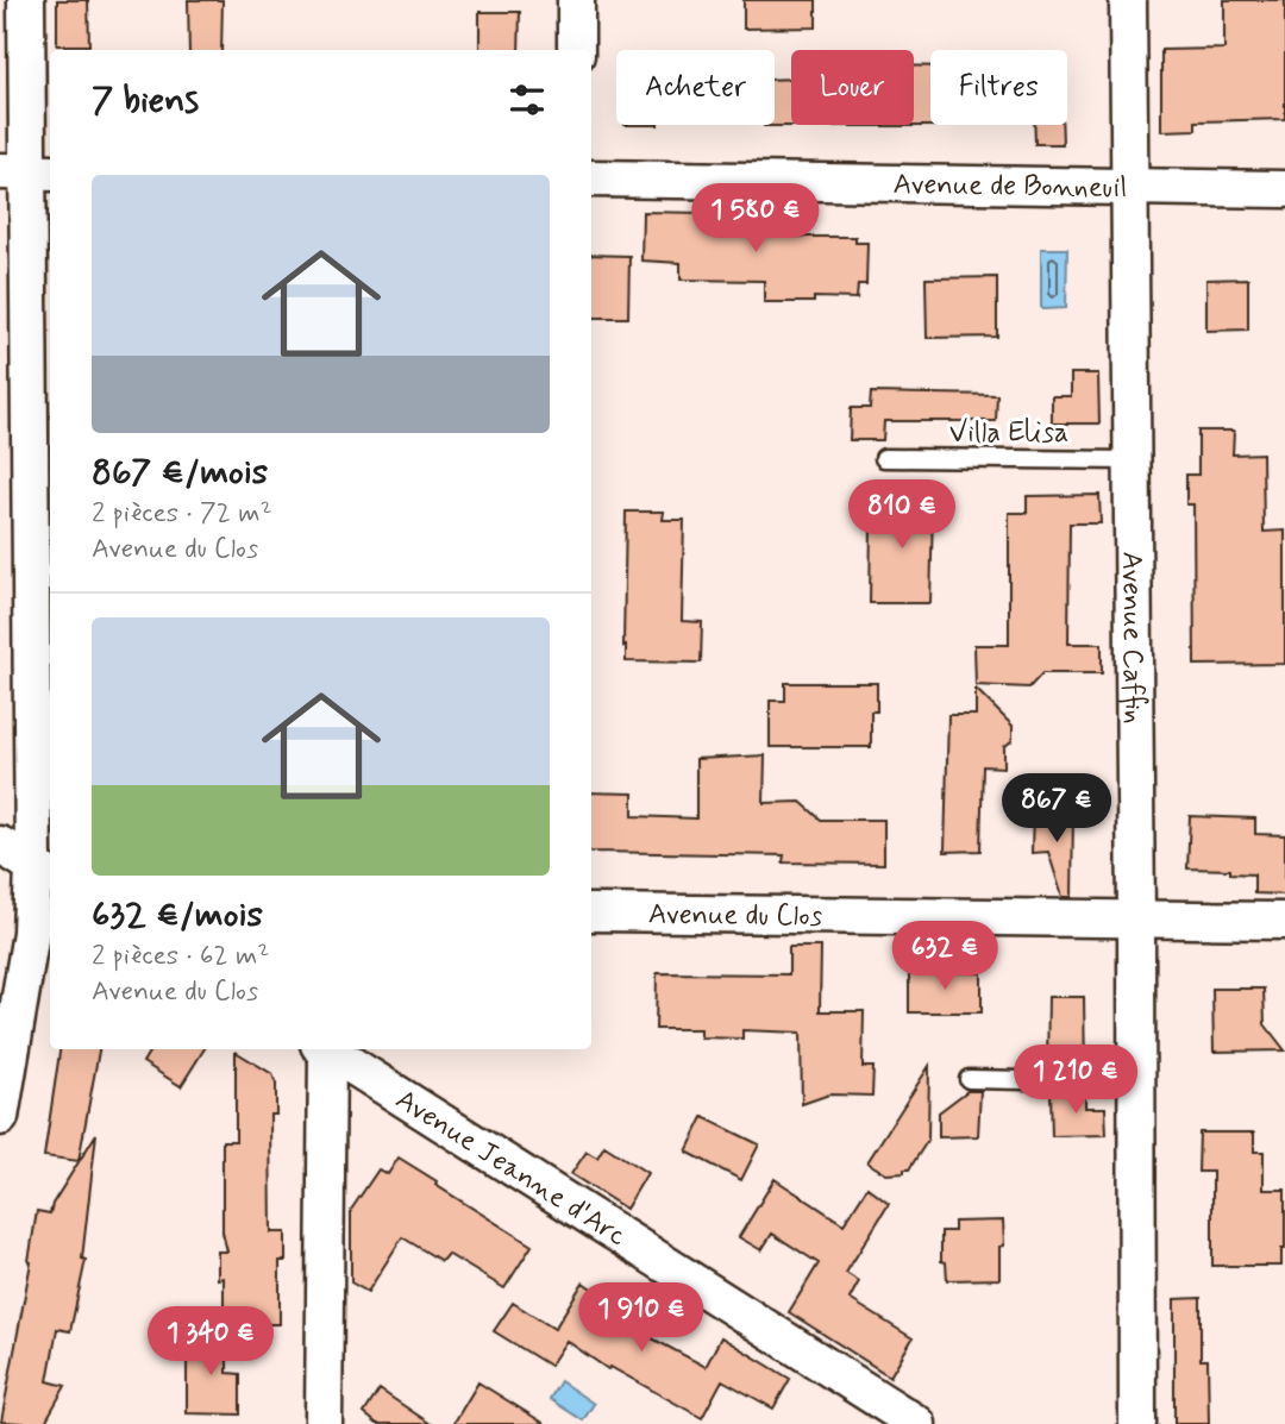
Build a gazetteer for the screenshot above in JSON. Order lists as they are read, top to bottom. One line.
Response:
{"streets":{"street":["Avenue de Bonneuil","Avenue Caffin","Avenue du Clos","Avenue Jeanne d'Arc"],"lane":["Villa Elisa"]},"crossings":[["Avenue de Bonneuil","Avenue Caffin"],["Villa Elisa","Avenue Caffin"],["Avenue Caffin","Avenue du Clos"]],"page":{"chip":["Acheter","Louer","Filtres"],"heading":"7 biens","list":[{"name":"867 €/mois","note":"2 pièces · 72 m² · Avenue du Clos"},{"name":"632 €/mois","note":"2 pièces · 62 m² · Avenue du Clos"}],"price":["1 580 €","810 €","867 €","632 €","1 210 €","1 910 €","1 340 €"]}}
